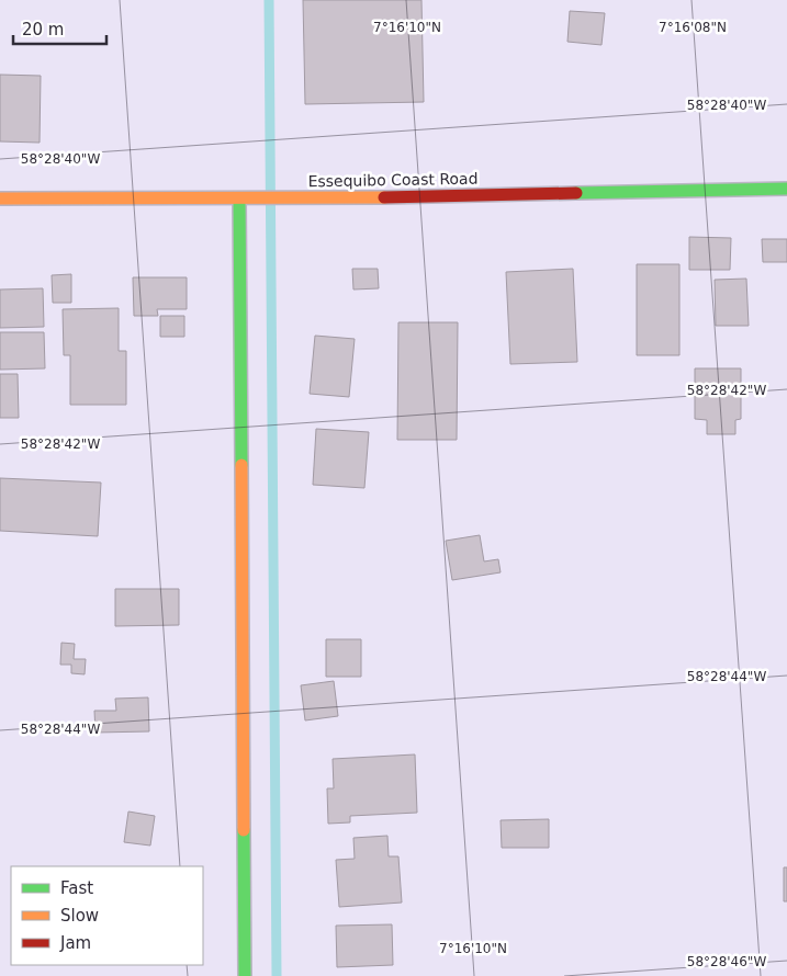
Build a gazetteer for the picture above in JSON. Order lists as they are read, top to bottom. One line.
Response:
{"streets":{"main road":["Essequibo Coast Road"]},"legend":["Fast","Slow","Jam"],"scale_bar":"20 m","coordinates":["7°16'10\"N","7°16'08\"N","58°28'40\"W","58°28'42\"W","58°28'44\"W","58°28'46\"W"]}
